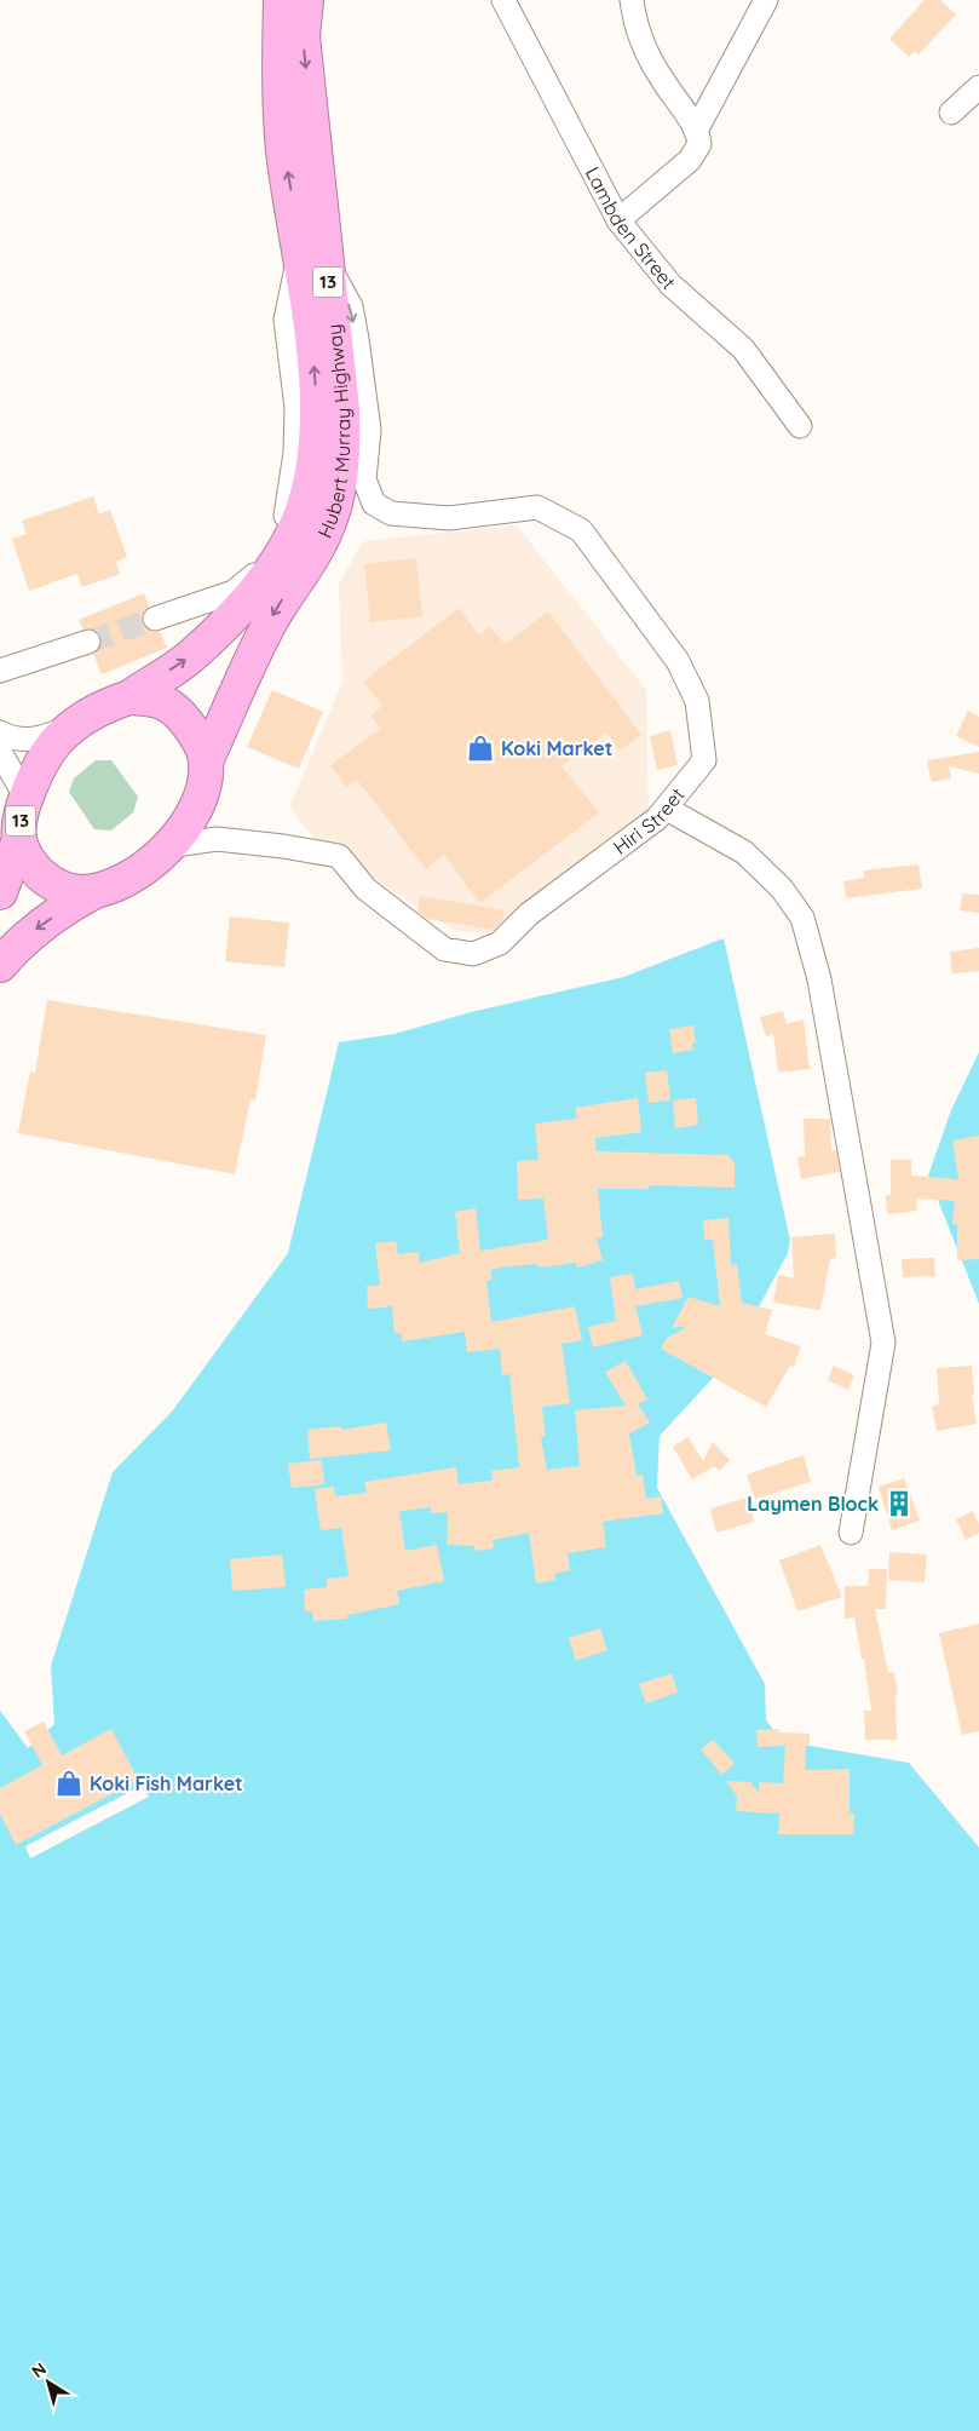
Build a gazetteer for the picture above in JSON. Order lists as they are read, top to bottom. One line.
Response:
{"streets":{"highway":["13","Hubert Murray Highway"],"street":["Lambden Street","Hiri Street"]},"crossings":[["Hubert Murray Highway","Hiri Street"]],"one_way":["Hiri Street"],"places":{"shop":["Koki Market","Koki Fish Market"],"building":["Laymen Block"]},"north":"top left"}
